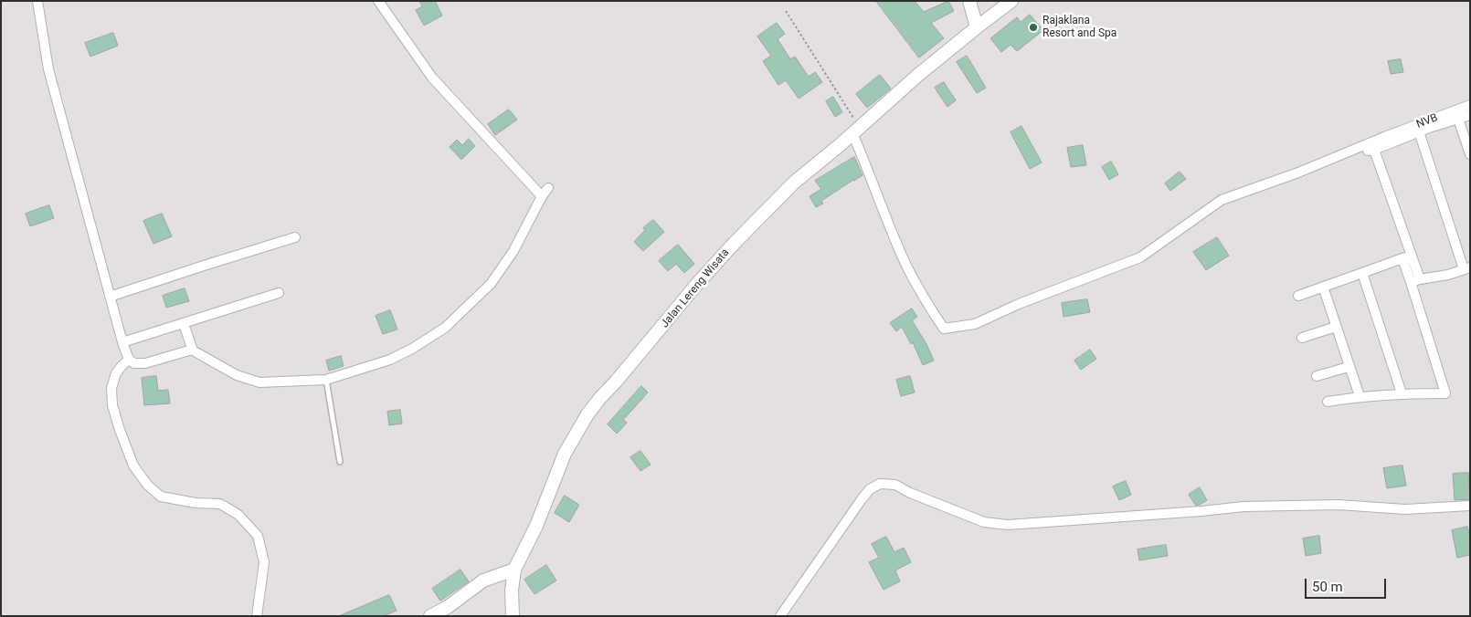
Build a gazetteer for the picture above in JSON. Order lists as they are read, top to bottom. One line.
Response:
{"streets":{"main road":["Jalan Lereng Wisata"],"street":["NVB"]},"crossings":[["NVB","Jalan Lereng Wisata"]],"places":["Rajaklana Resort and Spa"],"scale_bar":"50 m"}
